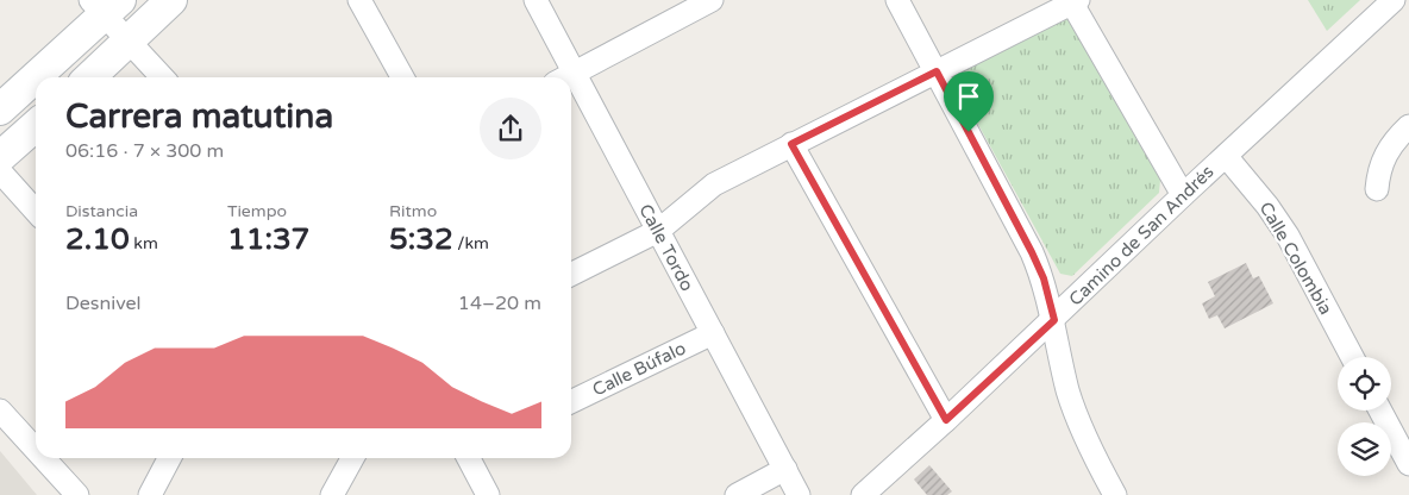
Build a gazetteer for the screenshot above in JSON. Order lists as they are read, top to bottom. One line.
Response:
{"streets":{"street":["Camino de San Andrés","Calle Tordo","Calle Colombia","Calle Búfalo"]},"crossings":[["Camino de San Andrés","Calle Colombia"],["Calle Tordo","Calle Búfalo"]],"page":{"heading":["Carrera matutina","06:16 · 7 × 300 m"],"stats":[["Distancia","2.10 km"],["Tiempo","11:37"],["Ritmo","5:32 /km"]],"chart":["Desnivel","14–20 m"]}}
